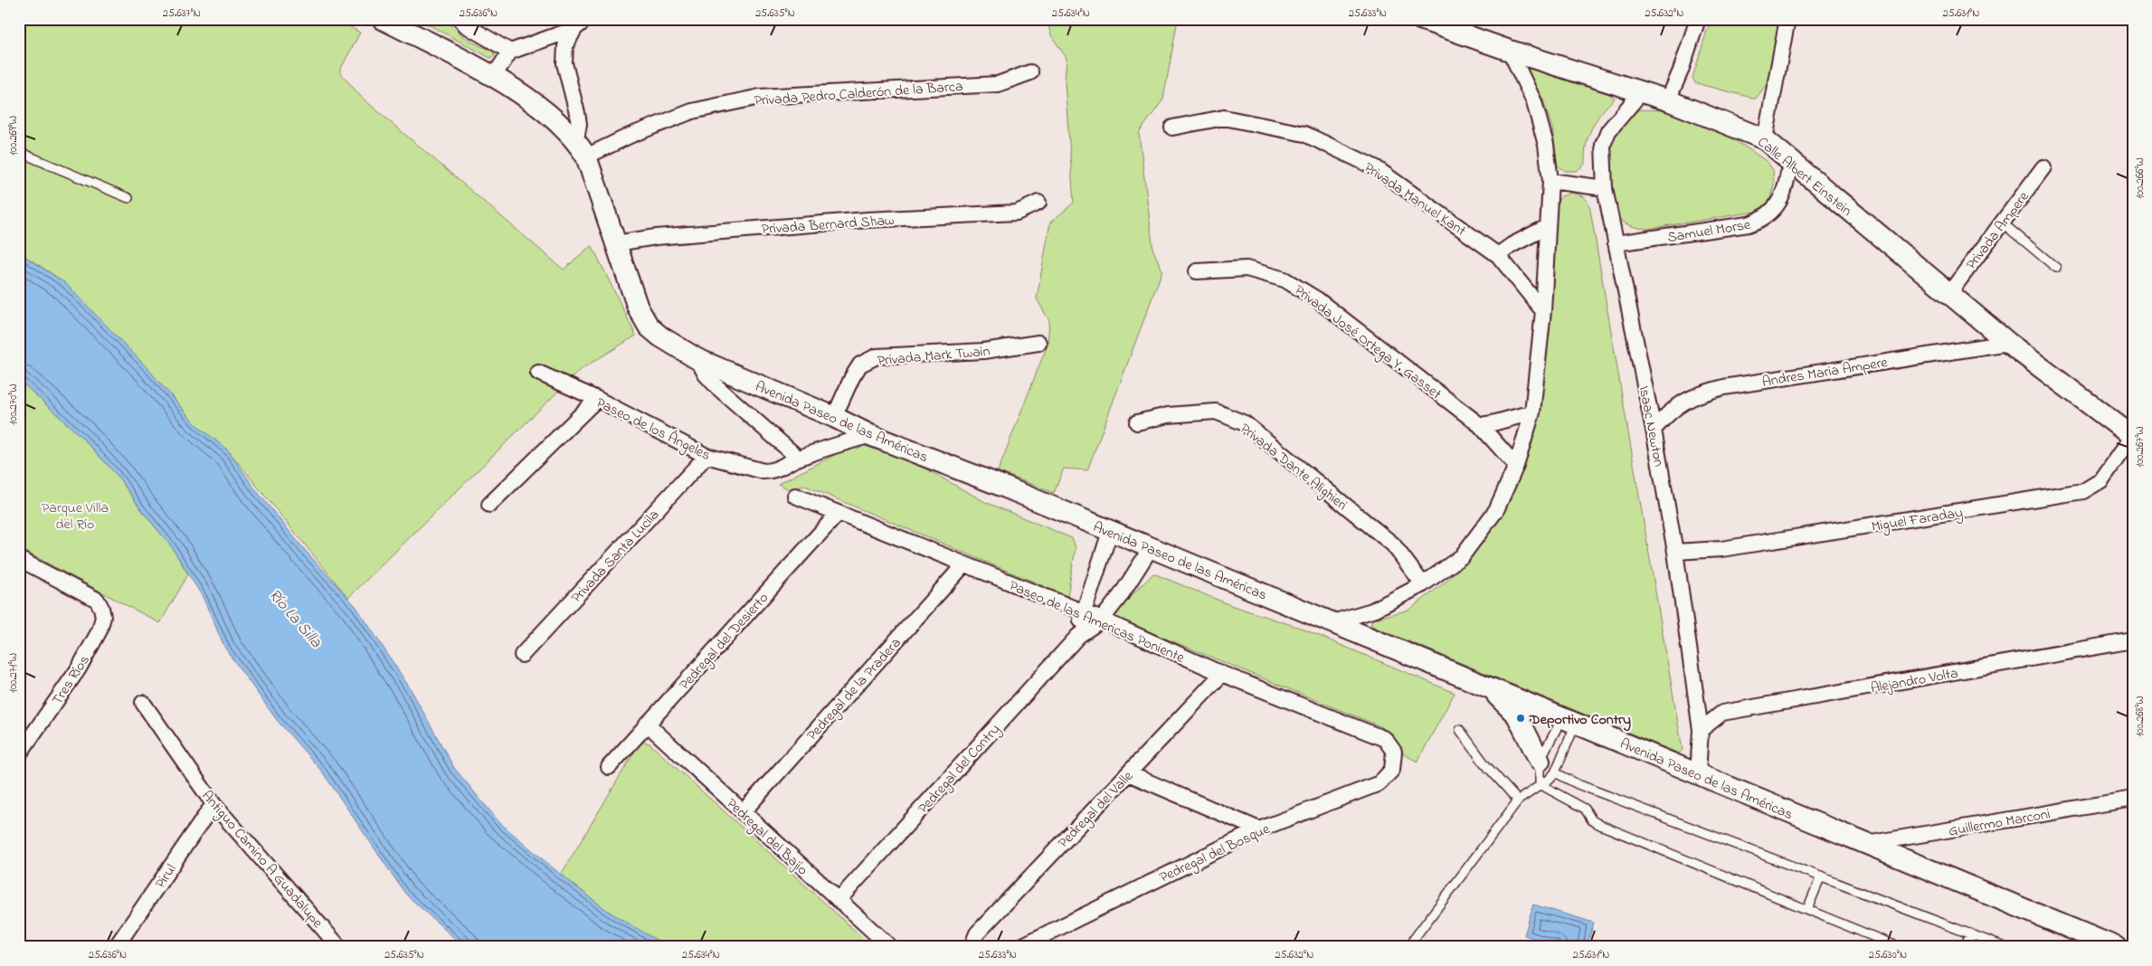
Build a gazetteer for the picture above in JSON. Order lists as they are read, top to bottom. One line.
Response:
{"streets":{"street":["Privada Pedro Calderón de la Barca","Calle Albert Einstein","Privada Manuel Kant","Privada Bernard Shaw","Samuel Morse","Privada Ampere","Privada José Ortega Y. Gasset","Privada Mark Twain","Andres Maria Ampere","Avenida Paseo de las Américas","Isaac Newton","Paseo de los Ángeles","Privada Dante Alighieri","Miguel Faraday","Privada Santa Lucila","Paseo de las Americas Poniente","Pedregal del Desierto","Tres Ríos","Alejandro Volta","Pedregal de la Pradera","Pedregal del Contry","Pedregal del Valle","Guillermo Marconi","Pedregal del Bajío","Pedregal del Bosque","Antiguo Camino A Guadalupe","Pirul"]},"crossings":[["Privada Pedro Calderón de la Barca","Avenida Paseo de las Américas"],["Calle Albert Einstein","Samuel Morse"],["Calle Albert Einstein","Privada Ampere"],["Calle Albert Einstein","Andres Maria Ampere"],["Calle Albert Einstein","Isaac Newton"],["Calle Albert Einstein","Miguel Faraday"],["Privada Bernard Shaw","Avenida Paseo de las Américas"],["Samuel Morse","Isaac Newton"],["Privada Mark Twain","Avenida Paseo de las Américas"],["Andres Maria Ampere","Isaac Newton"],["Avenida Paseo de las Américas","Isaac Newton"],["Avenida Paseo de las Américas","Paseo de los Ángeles"],["Avenida Paseo de las Américas","Pedregal del Contry"],["Avenida Paseo de las Américas","Guillermo Marconi"],["Isaac Newton","Miguel Faraday"],["Isaac Newton","Alejandro Volta"],["Paseo de los Ángeles","Privada Santa Lucila"],["Paseo de las Americas Poniente","Pedregal del Desierto"],["Paseo de las Americas Poniente","Pedregal de la Pradera"],["Paseo de las Americas Poniente","Pedregal del Contry"],["Paseo de las Americas Poniente","Pedregal del Valle"],["Paseo de las Americas Poniente","Pedregal del Bosque"],["Pedregal del Desierto","Pedregal del Bajío"],["Pedregal de la Pradera","Pedregal del Bajío"],["Pedregal del Contry","Pedregal del Bajío"],["Antiguo Camino A Guadalupe","Pirul"]],"water":["Río La Silla"],"parks":["Parque Villa del Río"],"places":["Deportivo Contry"],"coordinates":["25.637°N","25.636°N","25.635°N","25.634°N","25.633°N","25.632°N","25.631°N","100.269°W","100.266°W","100.270°W","100.267°W","100.271°W","100.268°W","25.630°N"]}
